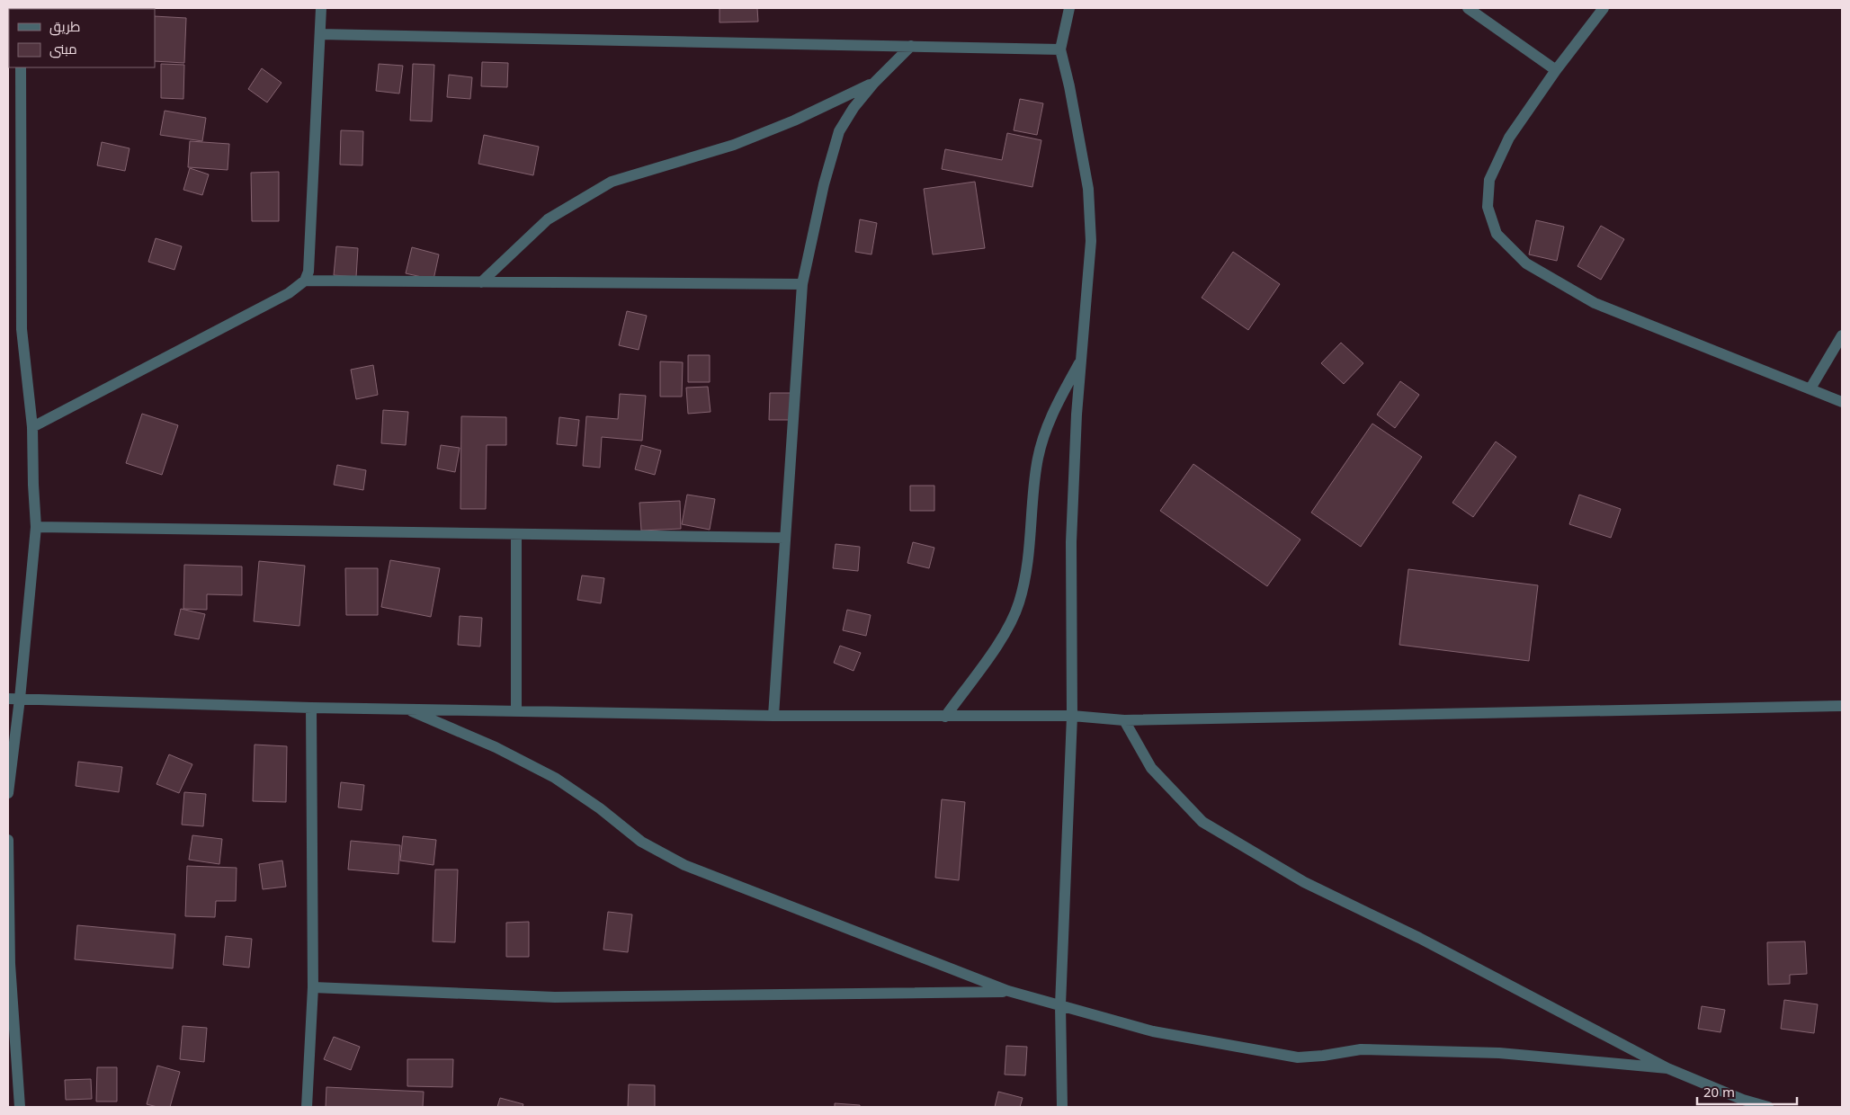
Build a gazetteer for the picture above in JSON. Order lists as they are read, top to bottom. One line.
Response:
{"legend":["طريق","مبنى"],"scale_bar":"20 m"}
